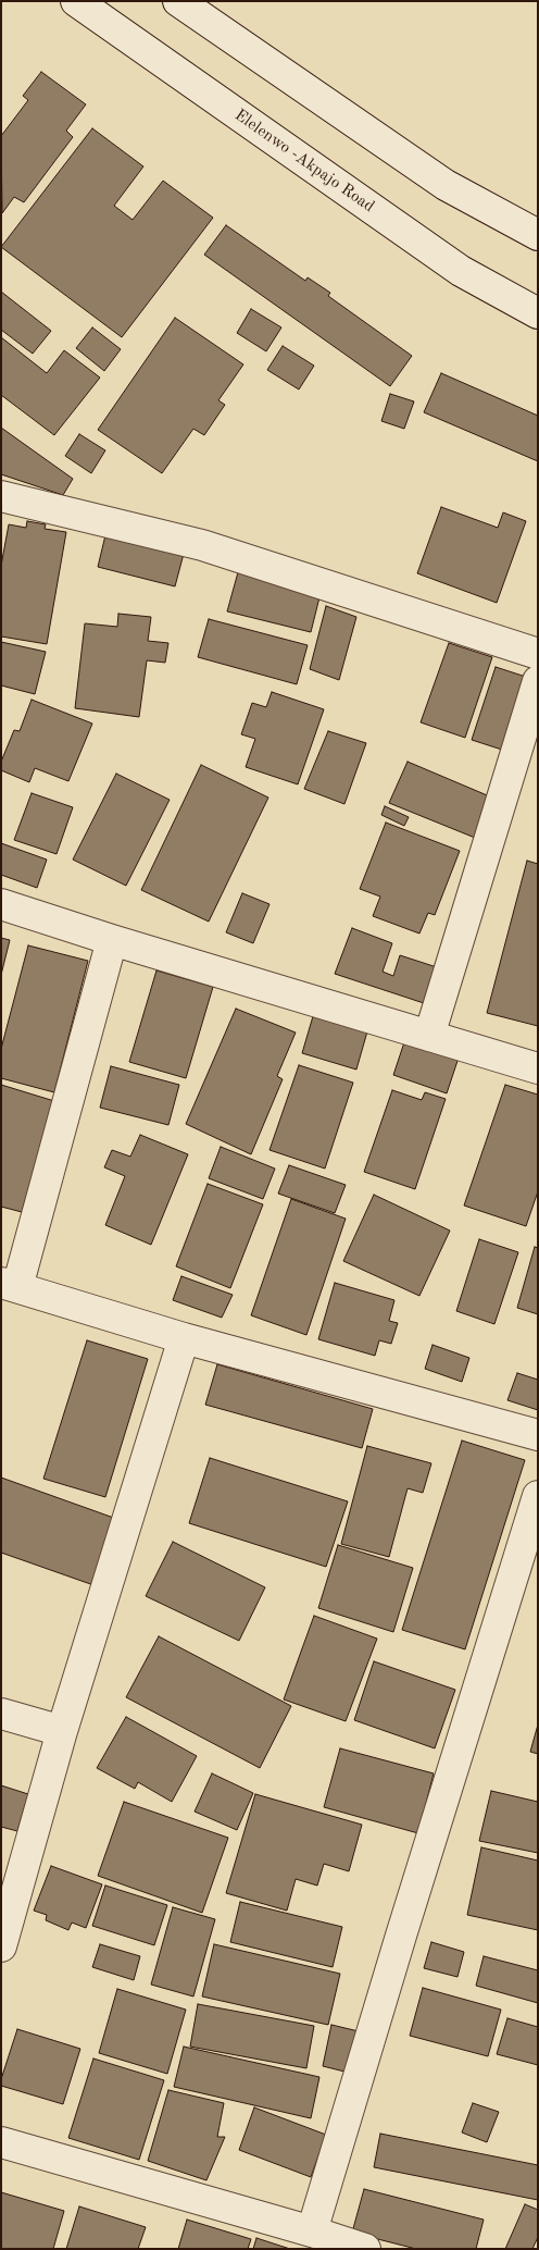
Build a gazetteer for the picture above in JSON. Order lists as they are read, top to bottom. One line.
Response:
{"streets":{"street":["Elelenwo -Akpajo Road"]}}
